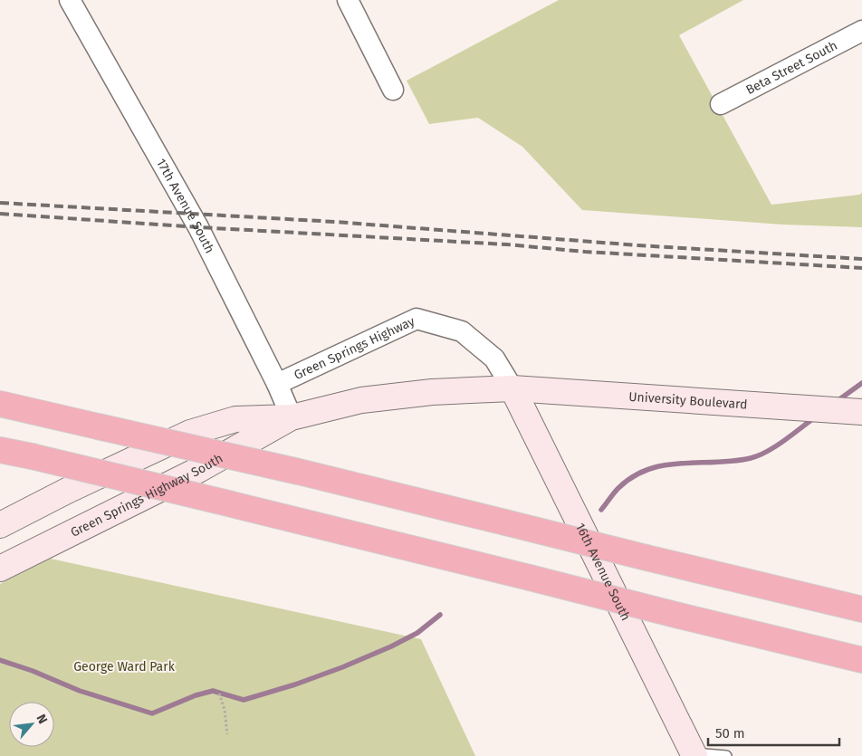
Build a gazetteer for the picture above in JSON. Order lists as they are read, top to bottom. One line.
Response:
{"streets":{"main road":["University Boulevard","Green Springs Highway South","16th Avenue South"],"street":["Beta Street South","17th Avenue South","Green Springs Highway"]},"crossings":[["17th Avenue South","Green Springs Highway"],["17th Avenue South","Green Springs Highway South"],["Green Springs Highway","University Boulevard"],["Green Springs Highway","Green Springs Highway South"],["Green Springs Highway","16th Avenue South"],["University Boulevard","Green Springs Highway South"],["University Boulevard","16th Avenue South"],["Green Springs Highway South","16th Avenue South"]],"parks":["George Ward Park"],"scale_bar":"50 m","north":"top right"}
